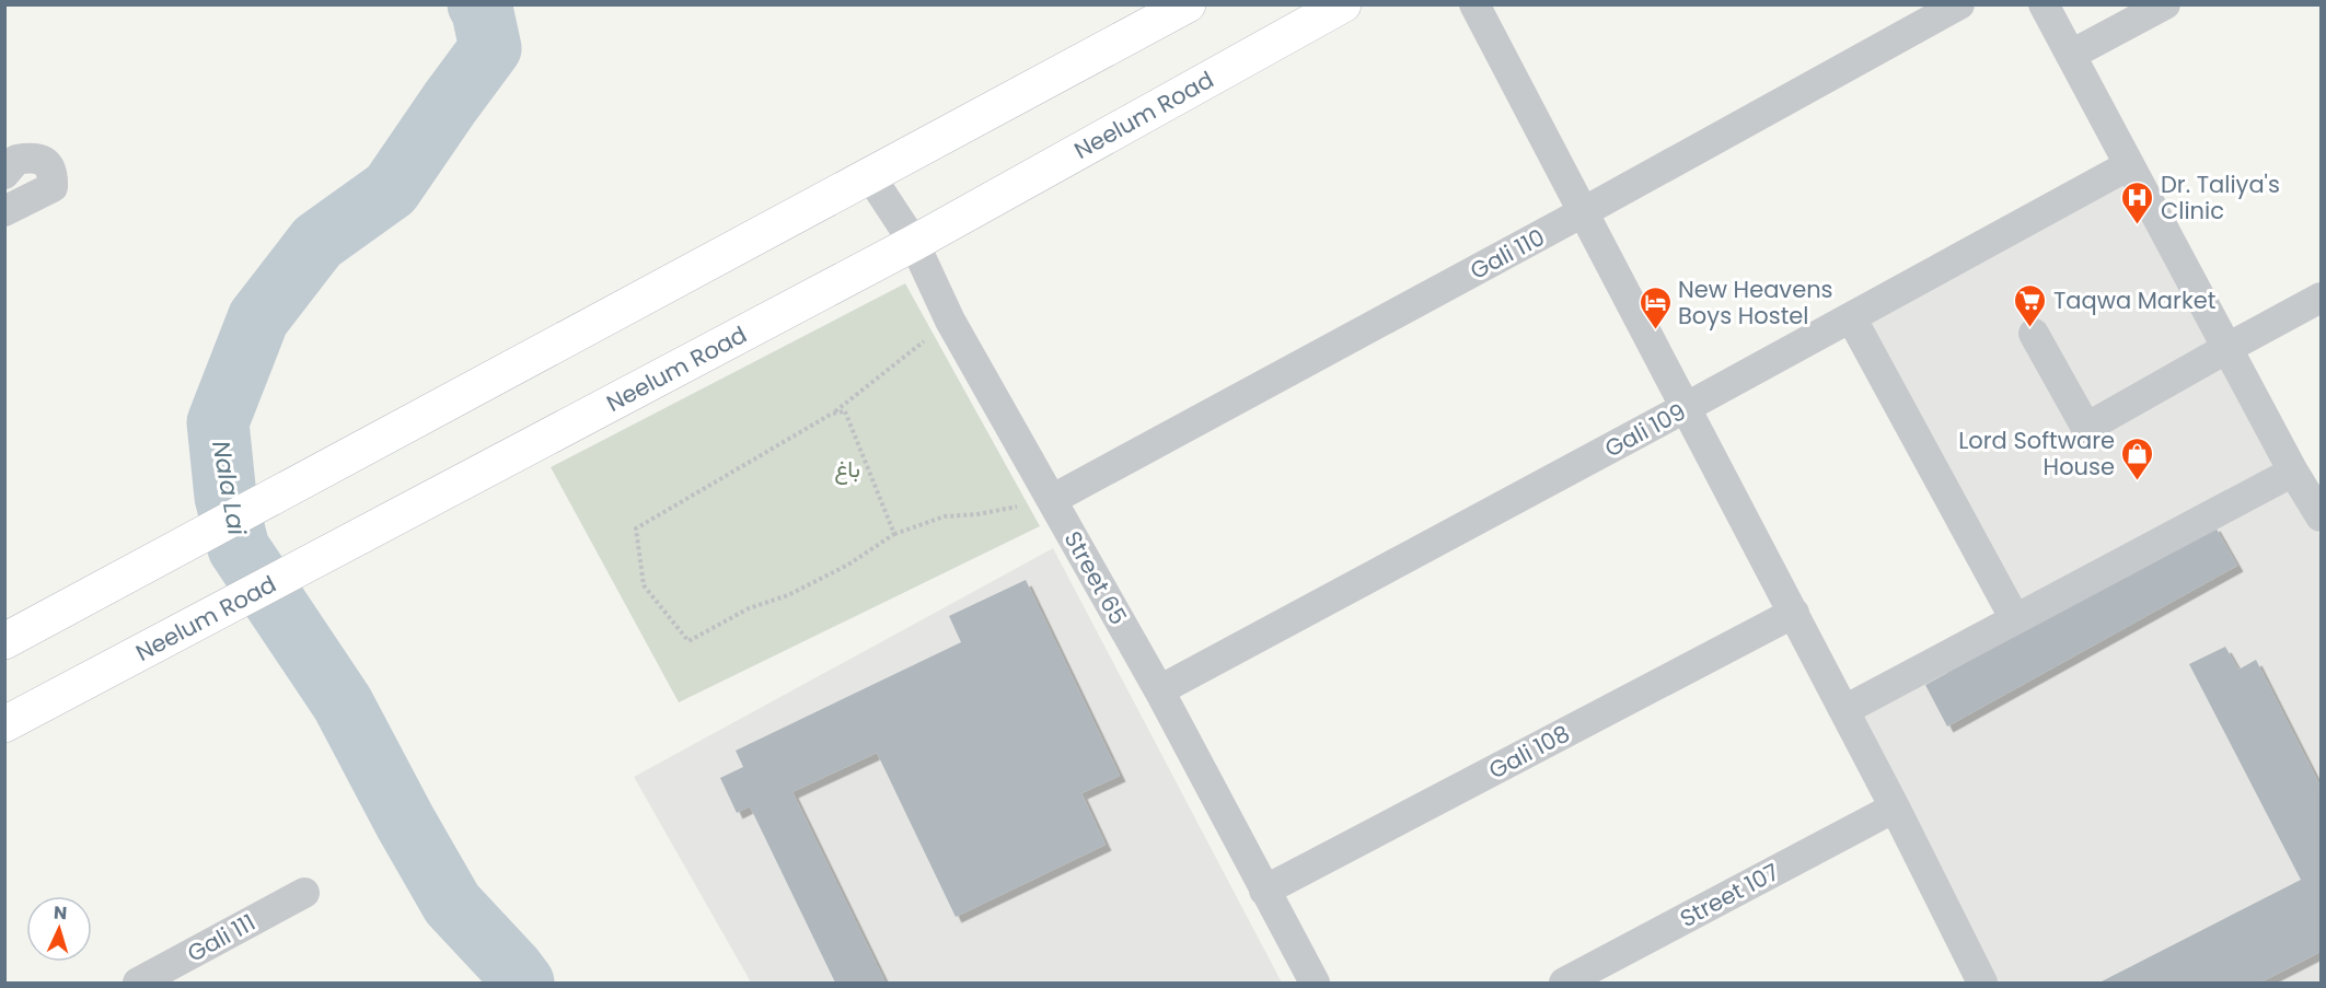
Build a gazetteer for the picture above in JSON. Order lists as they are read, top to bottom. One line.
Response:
{"streets":{"main road":["Neelum Road"],"street":["Gali 110","Gali 109","Street 65","Gali 108","Street 107","Gali 111"]},"crossings":[["Neelum Road","Street 65"],["Gali 110","Street 65"],["Gali 109","Street 65"],["Street 65","Gali 108"]],"water":["Nala Lai"],"parks":["باغ"],"places":{"hospital":["Dr. Taliya's Clinic"],"supermarket":["Taqwa Market"],"hotel":["New Heavens Boys Hostel"],"shop":["Lord Software House"]},"north":"top"}
